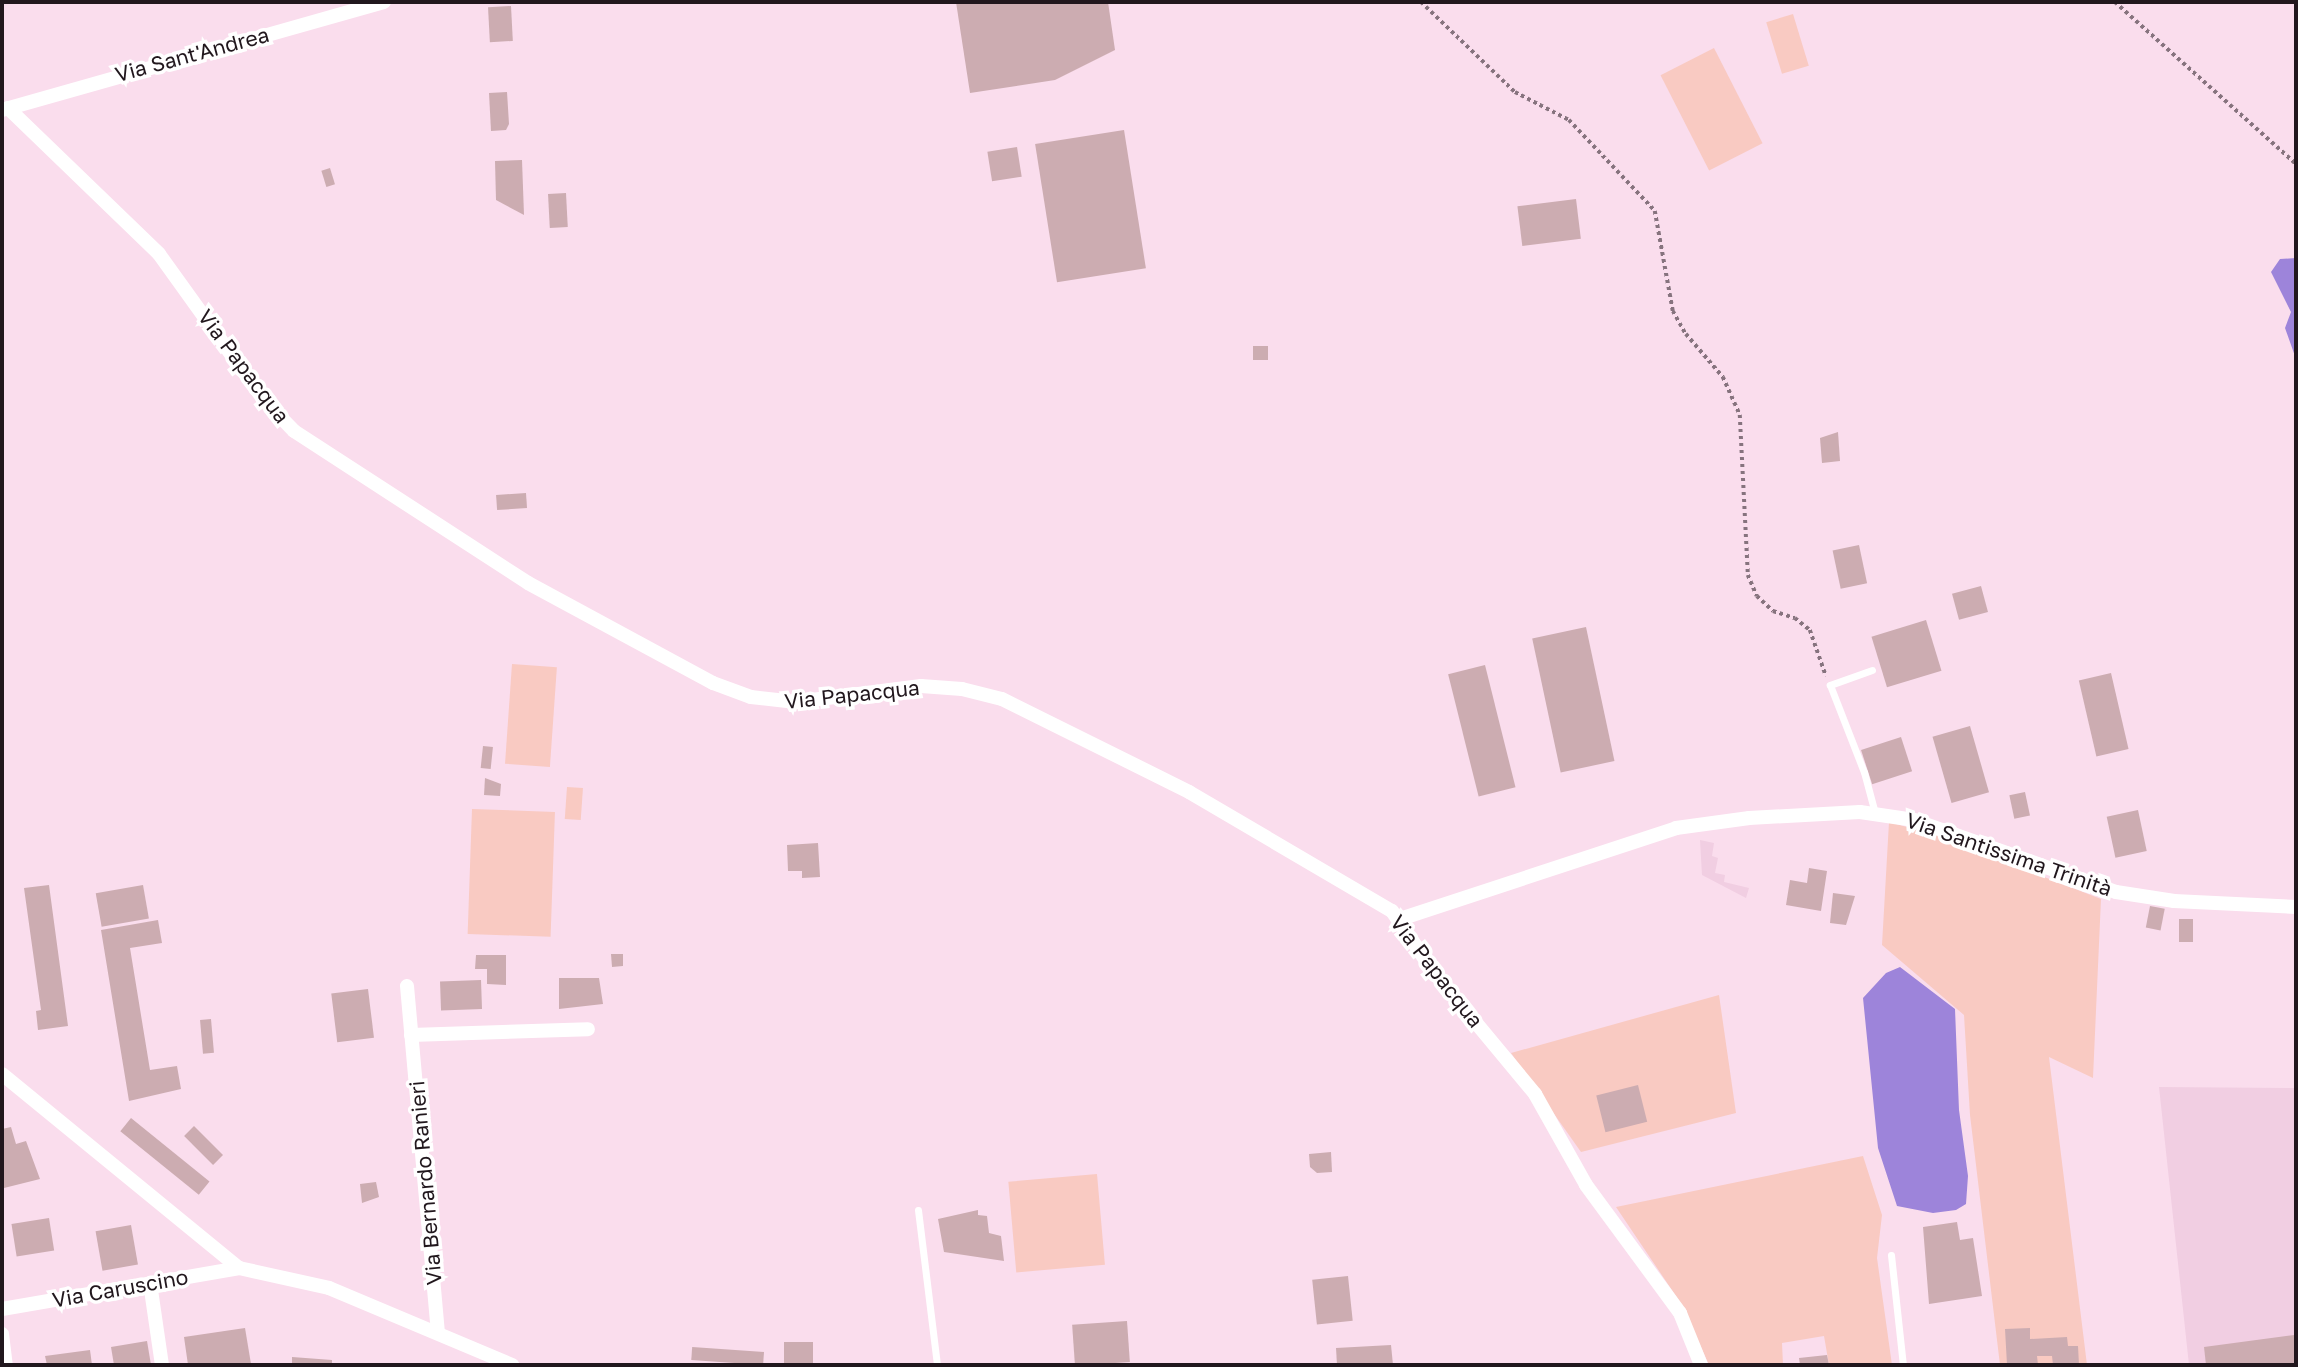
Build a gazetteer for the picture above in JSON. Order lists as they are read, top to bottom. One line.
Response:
{"streets":{"street":["Via Sant'Andrea","Via Papacqua","Via Santissima Trinità","Via Bernardo Ranieri","Via Caruscino"]},"crossings":[["Via Sant'Andrea","Via Papacqua"],["Via Papacqua","Via Santissima Trinità"]]}
